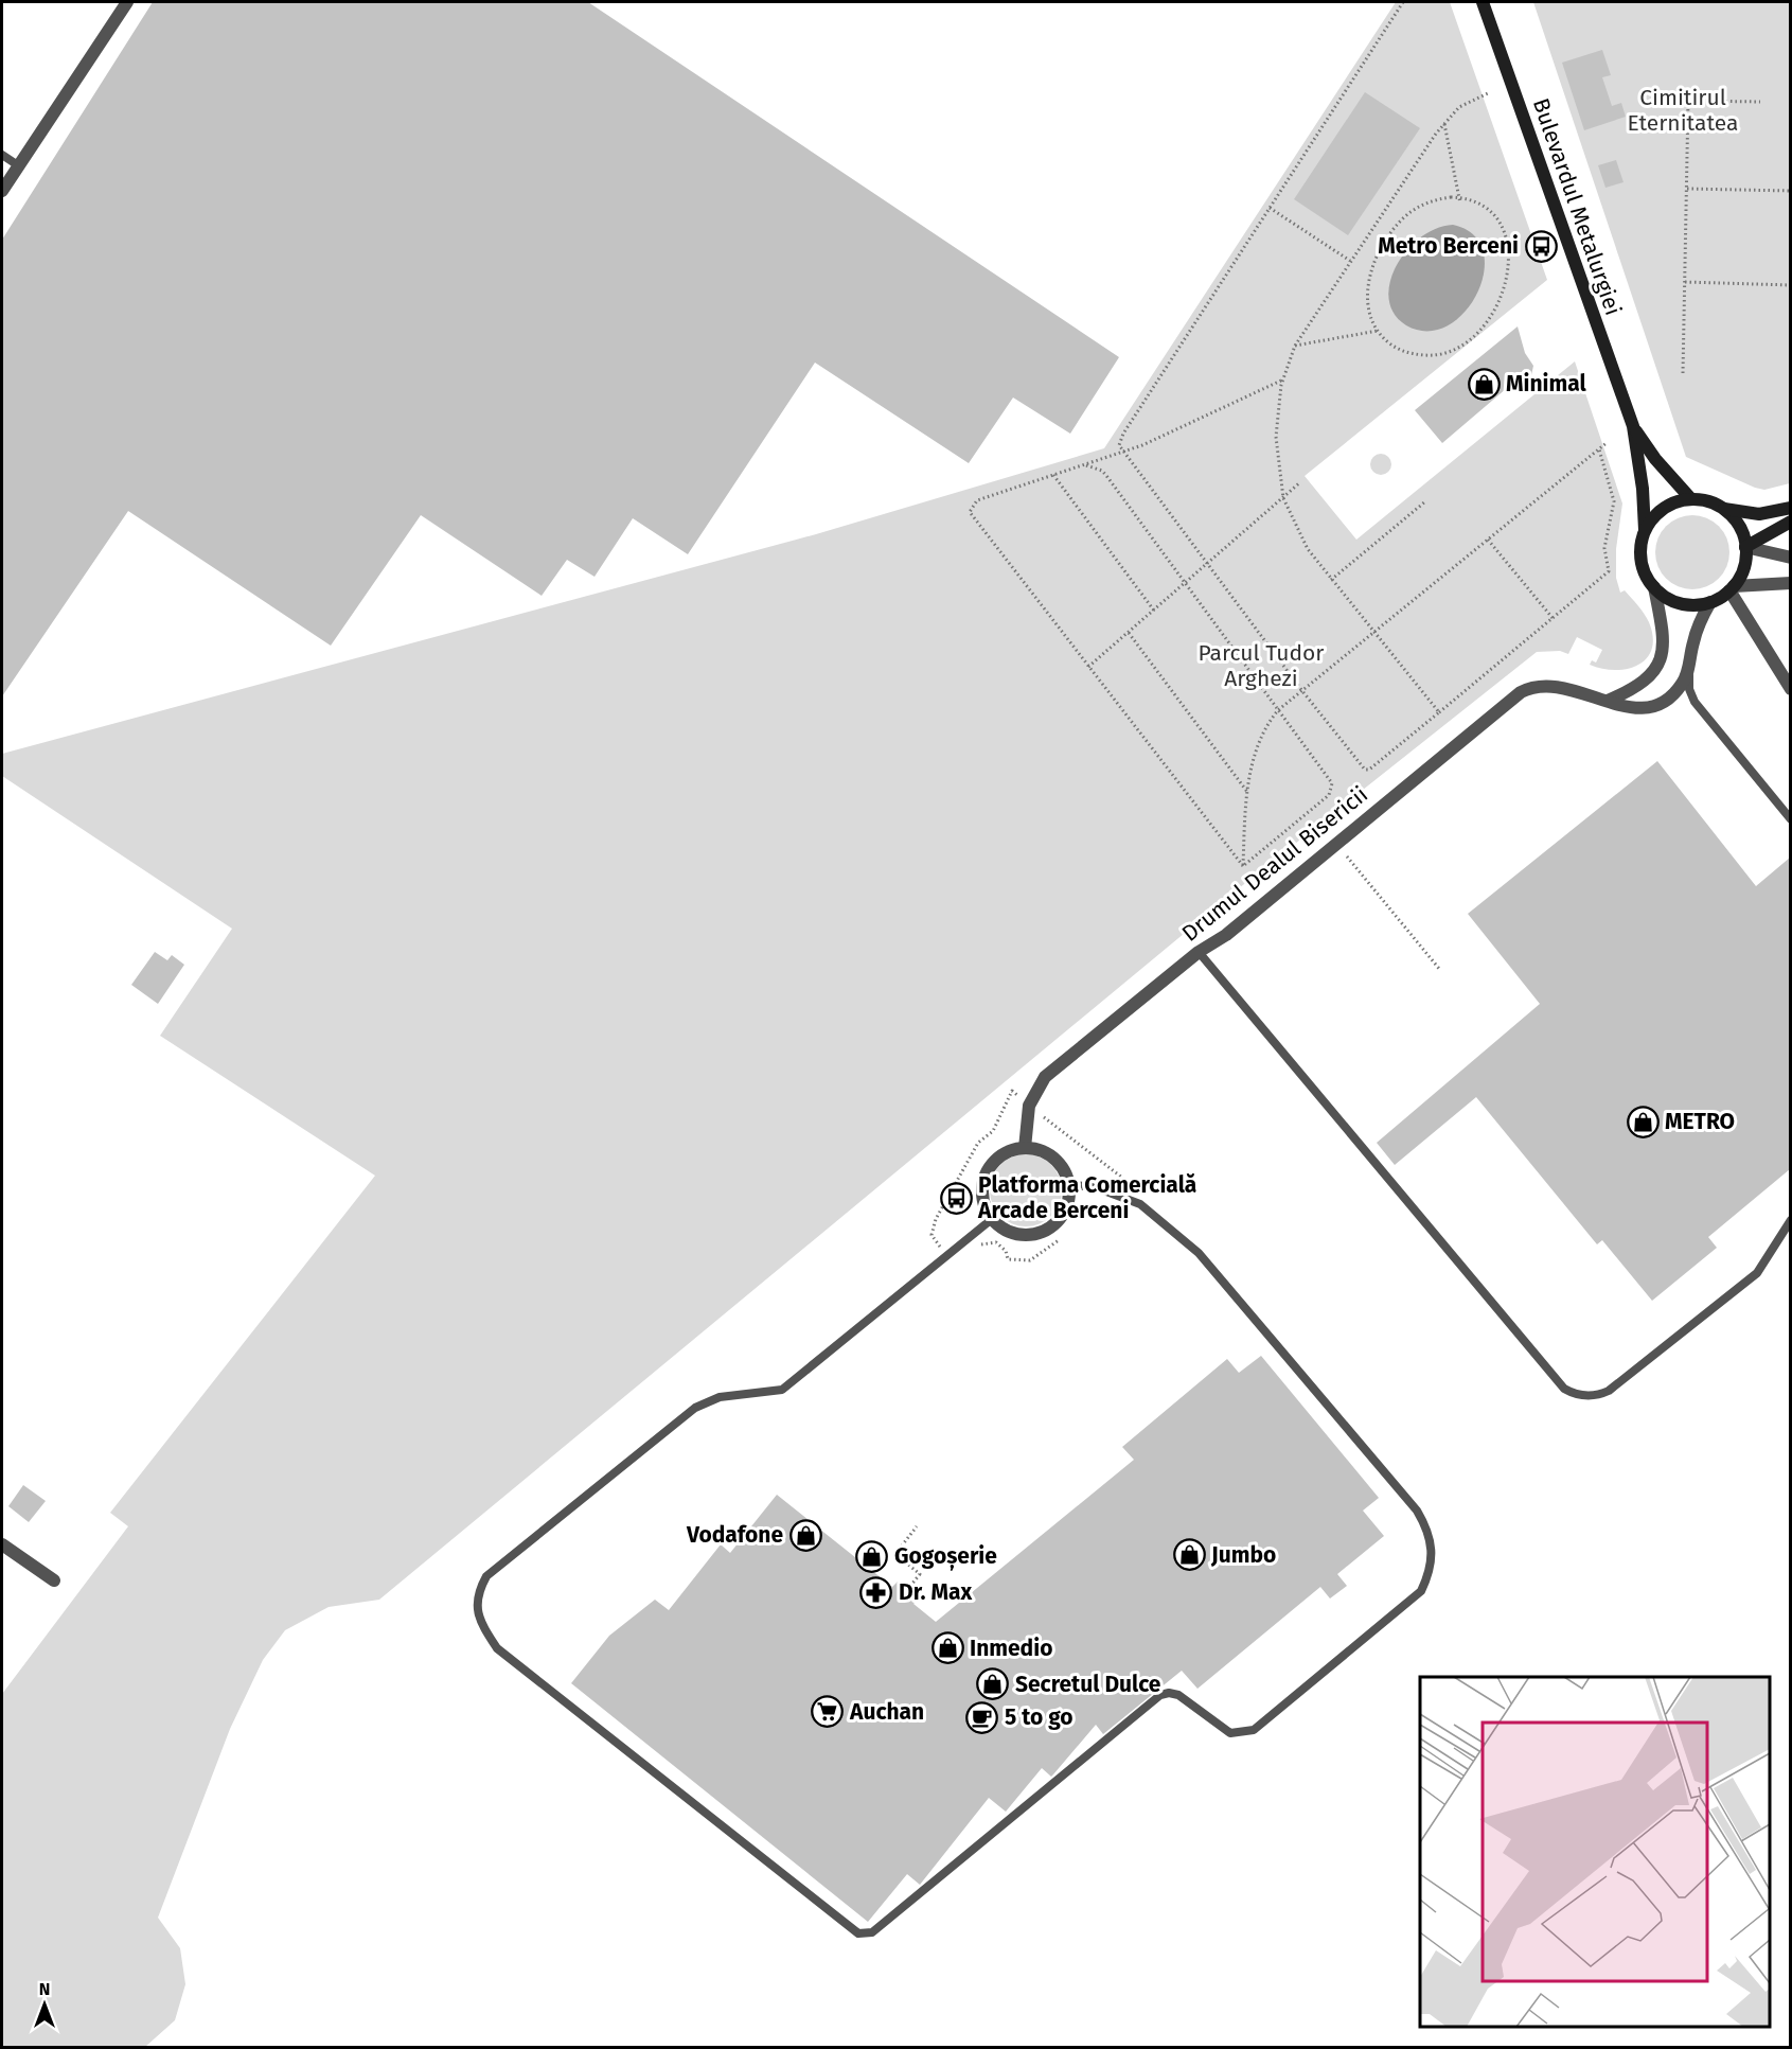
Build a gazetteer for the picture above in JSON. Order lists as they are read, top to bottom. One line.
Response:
{"streets":{"main road":["Bulevardul Metalurgiei"],"street":["Drumul Dealul Bisericii"]},"crossings":[["Bulevardul Metalurgiei","Drumul Dealul Bisericii"]],"parks":["Cimitirul Eternitatea","Parcul Tudor Arghezi"],"places":{"bus stop":["Metro Berceni","Platforma Comercială Arcade Berceni"],"shop":["Minimal","METRO","Vodafone","Jumbo","Gogoșerie","Inmedio","Secretul Dulce"],"pharmacy":["Dr. Max"],"supermarket":["Auchan"],"cafe":["5 to go"]},"north":"top"}
